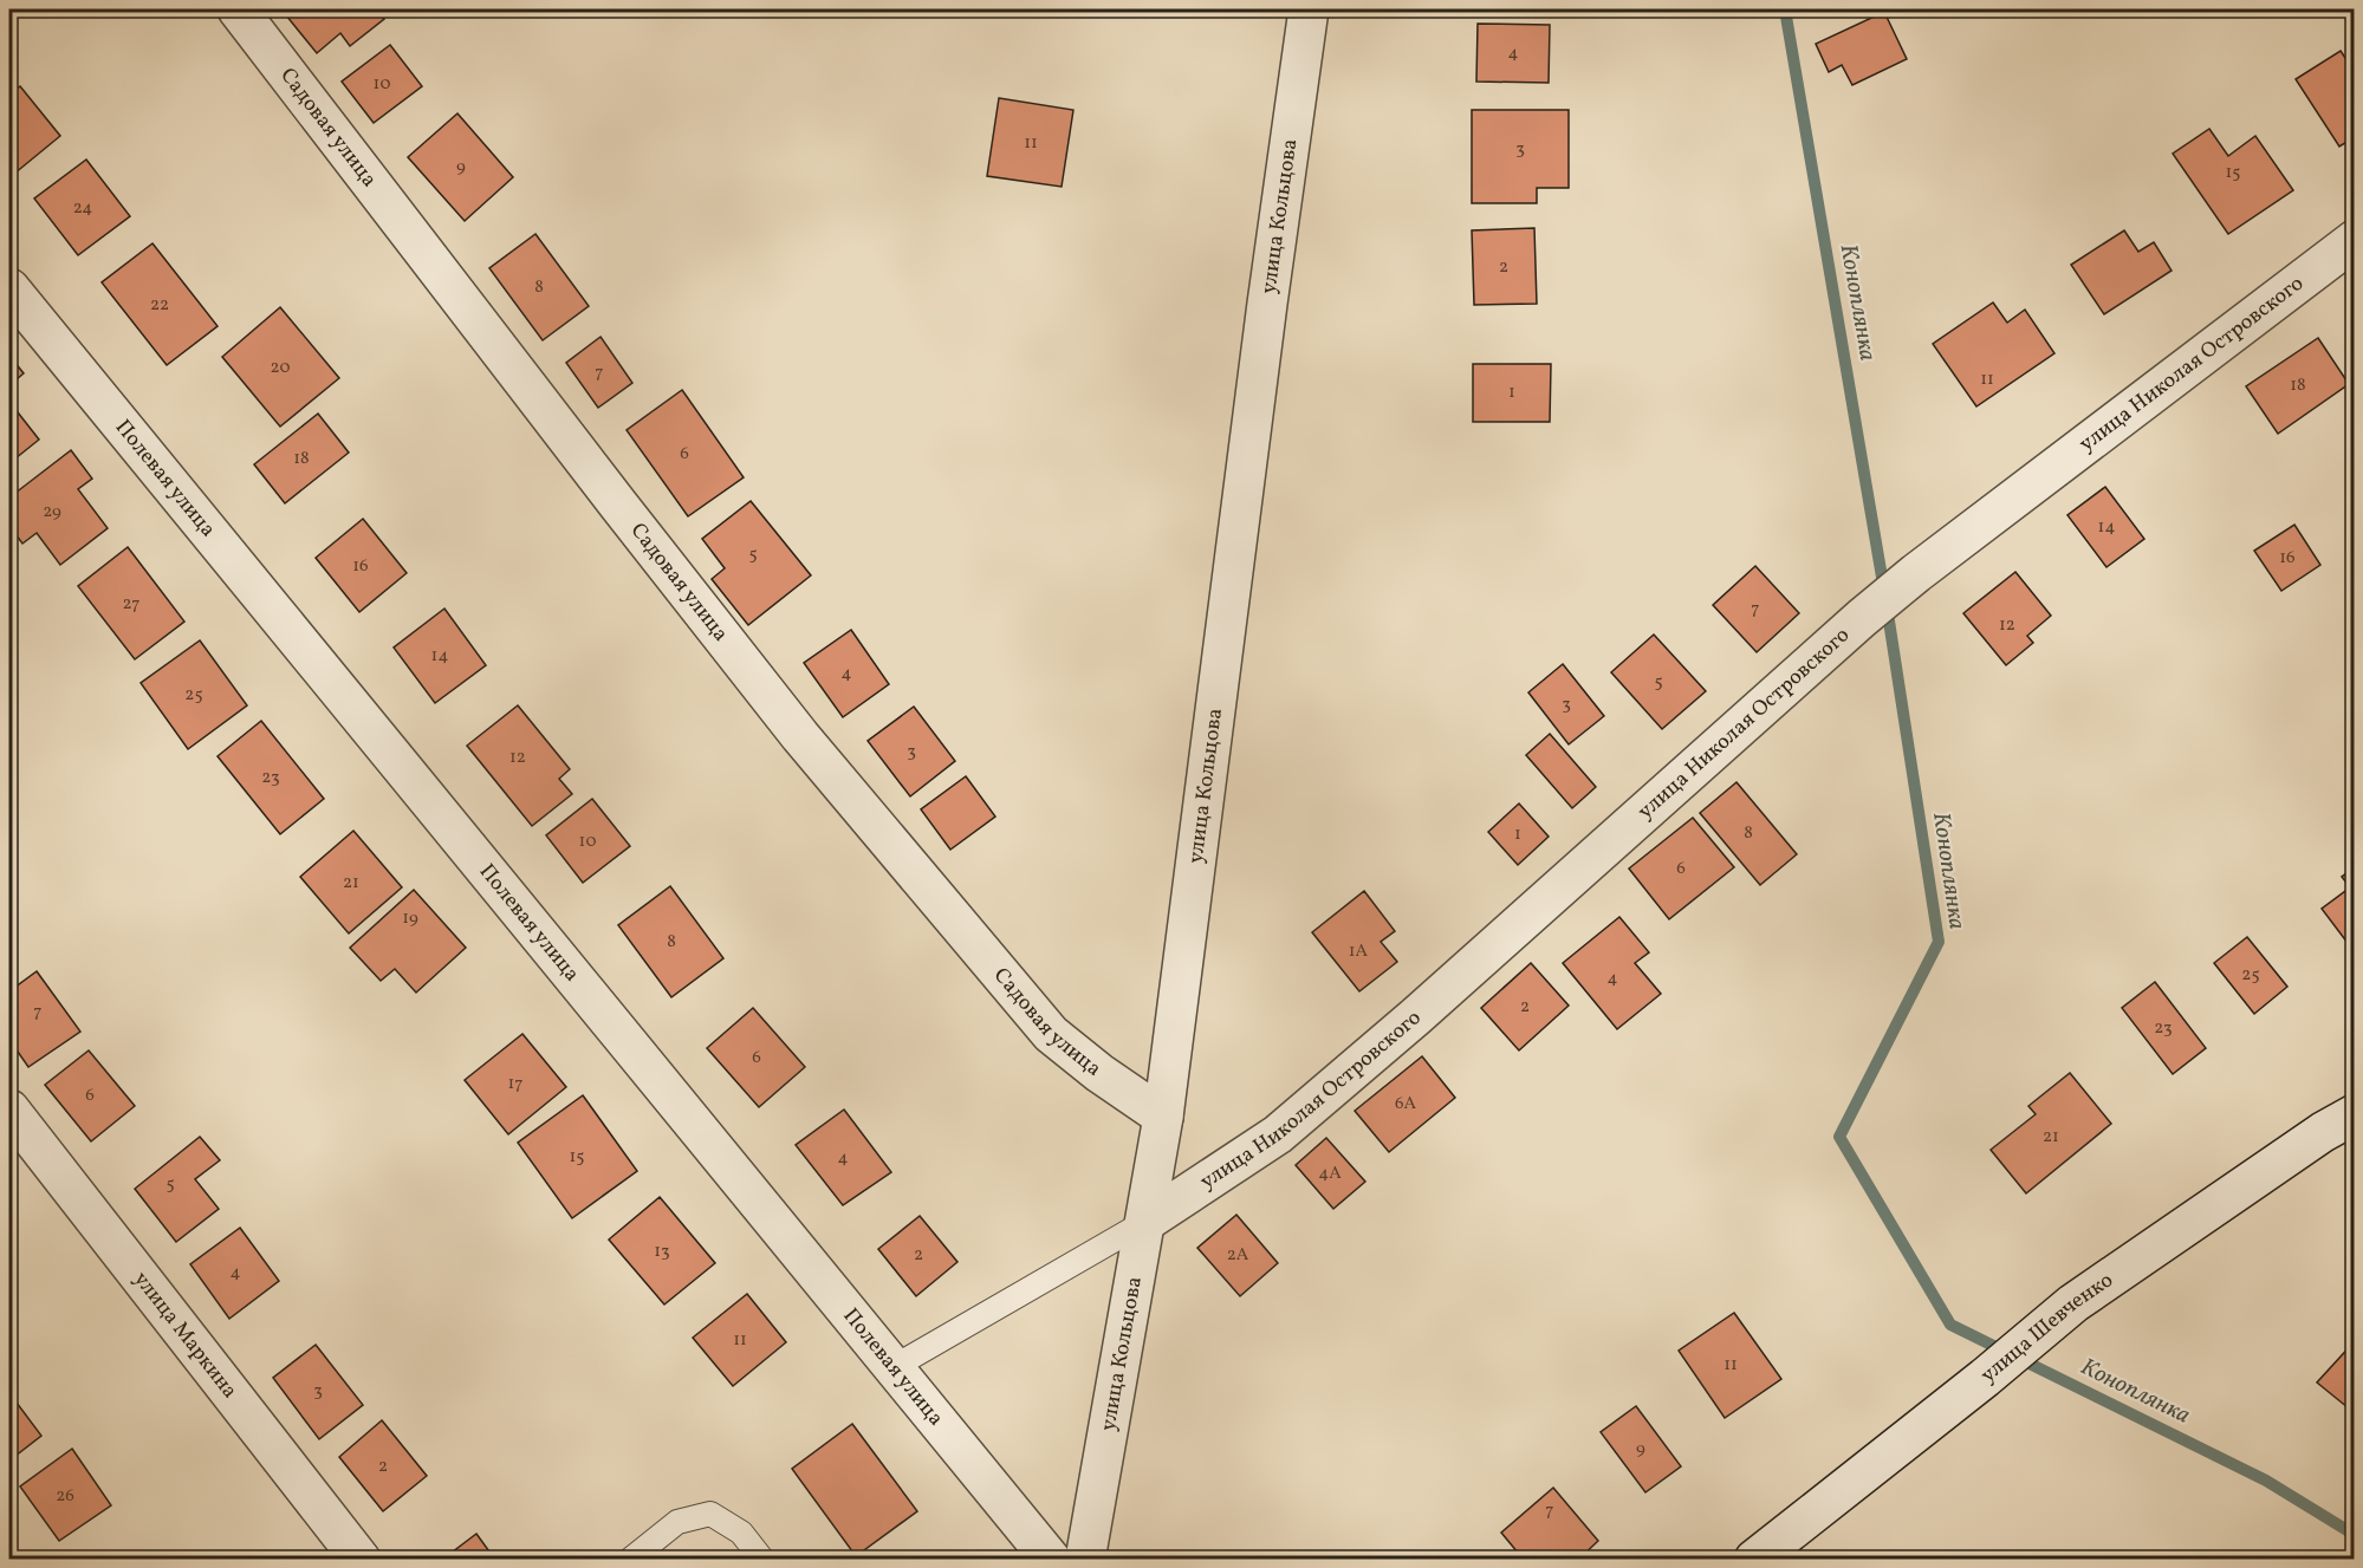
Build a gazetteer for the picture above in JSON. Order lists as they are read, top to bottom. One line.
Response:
{"streets":{"street":["Садовая улица","улица Кольцова","улица Николая Островского","Полевая улица","улица Шевченко","улица Маркина"]},"crossings":[["Садовая улица","улица Кольцова"],["улица Кольцова","улица Николая Островского"]],"water":["Коноплянка"],"house_numbers":["4","10","11","3","9","15","24","2","8","22","20","7","11","18","1","6","18","29","14","5","16","16","27","7","12","14","4","5","25","3","3","12","23","8","1","10","6","21","19","8","1А","25","4","2","7","23","6","17","6","6А","21","15","4","4А","5","13","2","2А","4","11","11","3","9","2","26","7"]}
